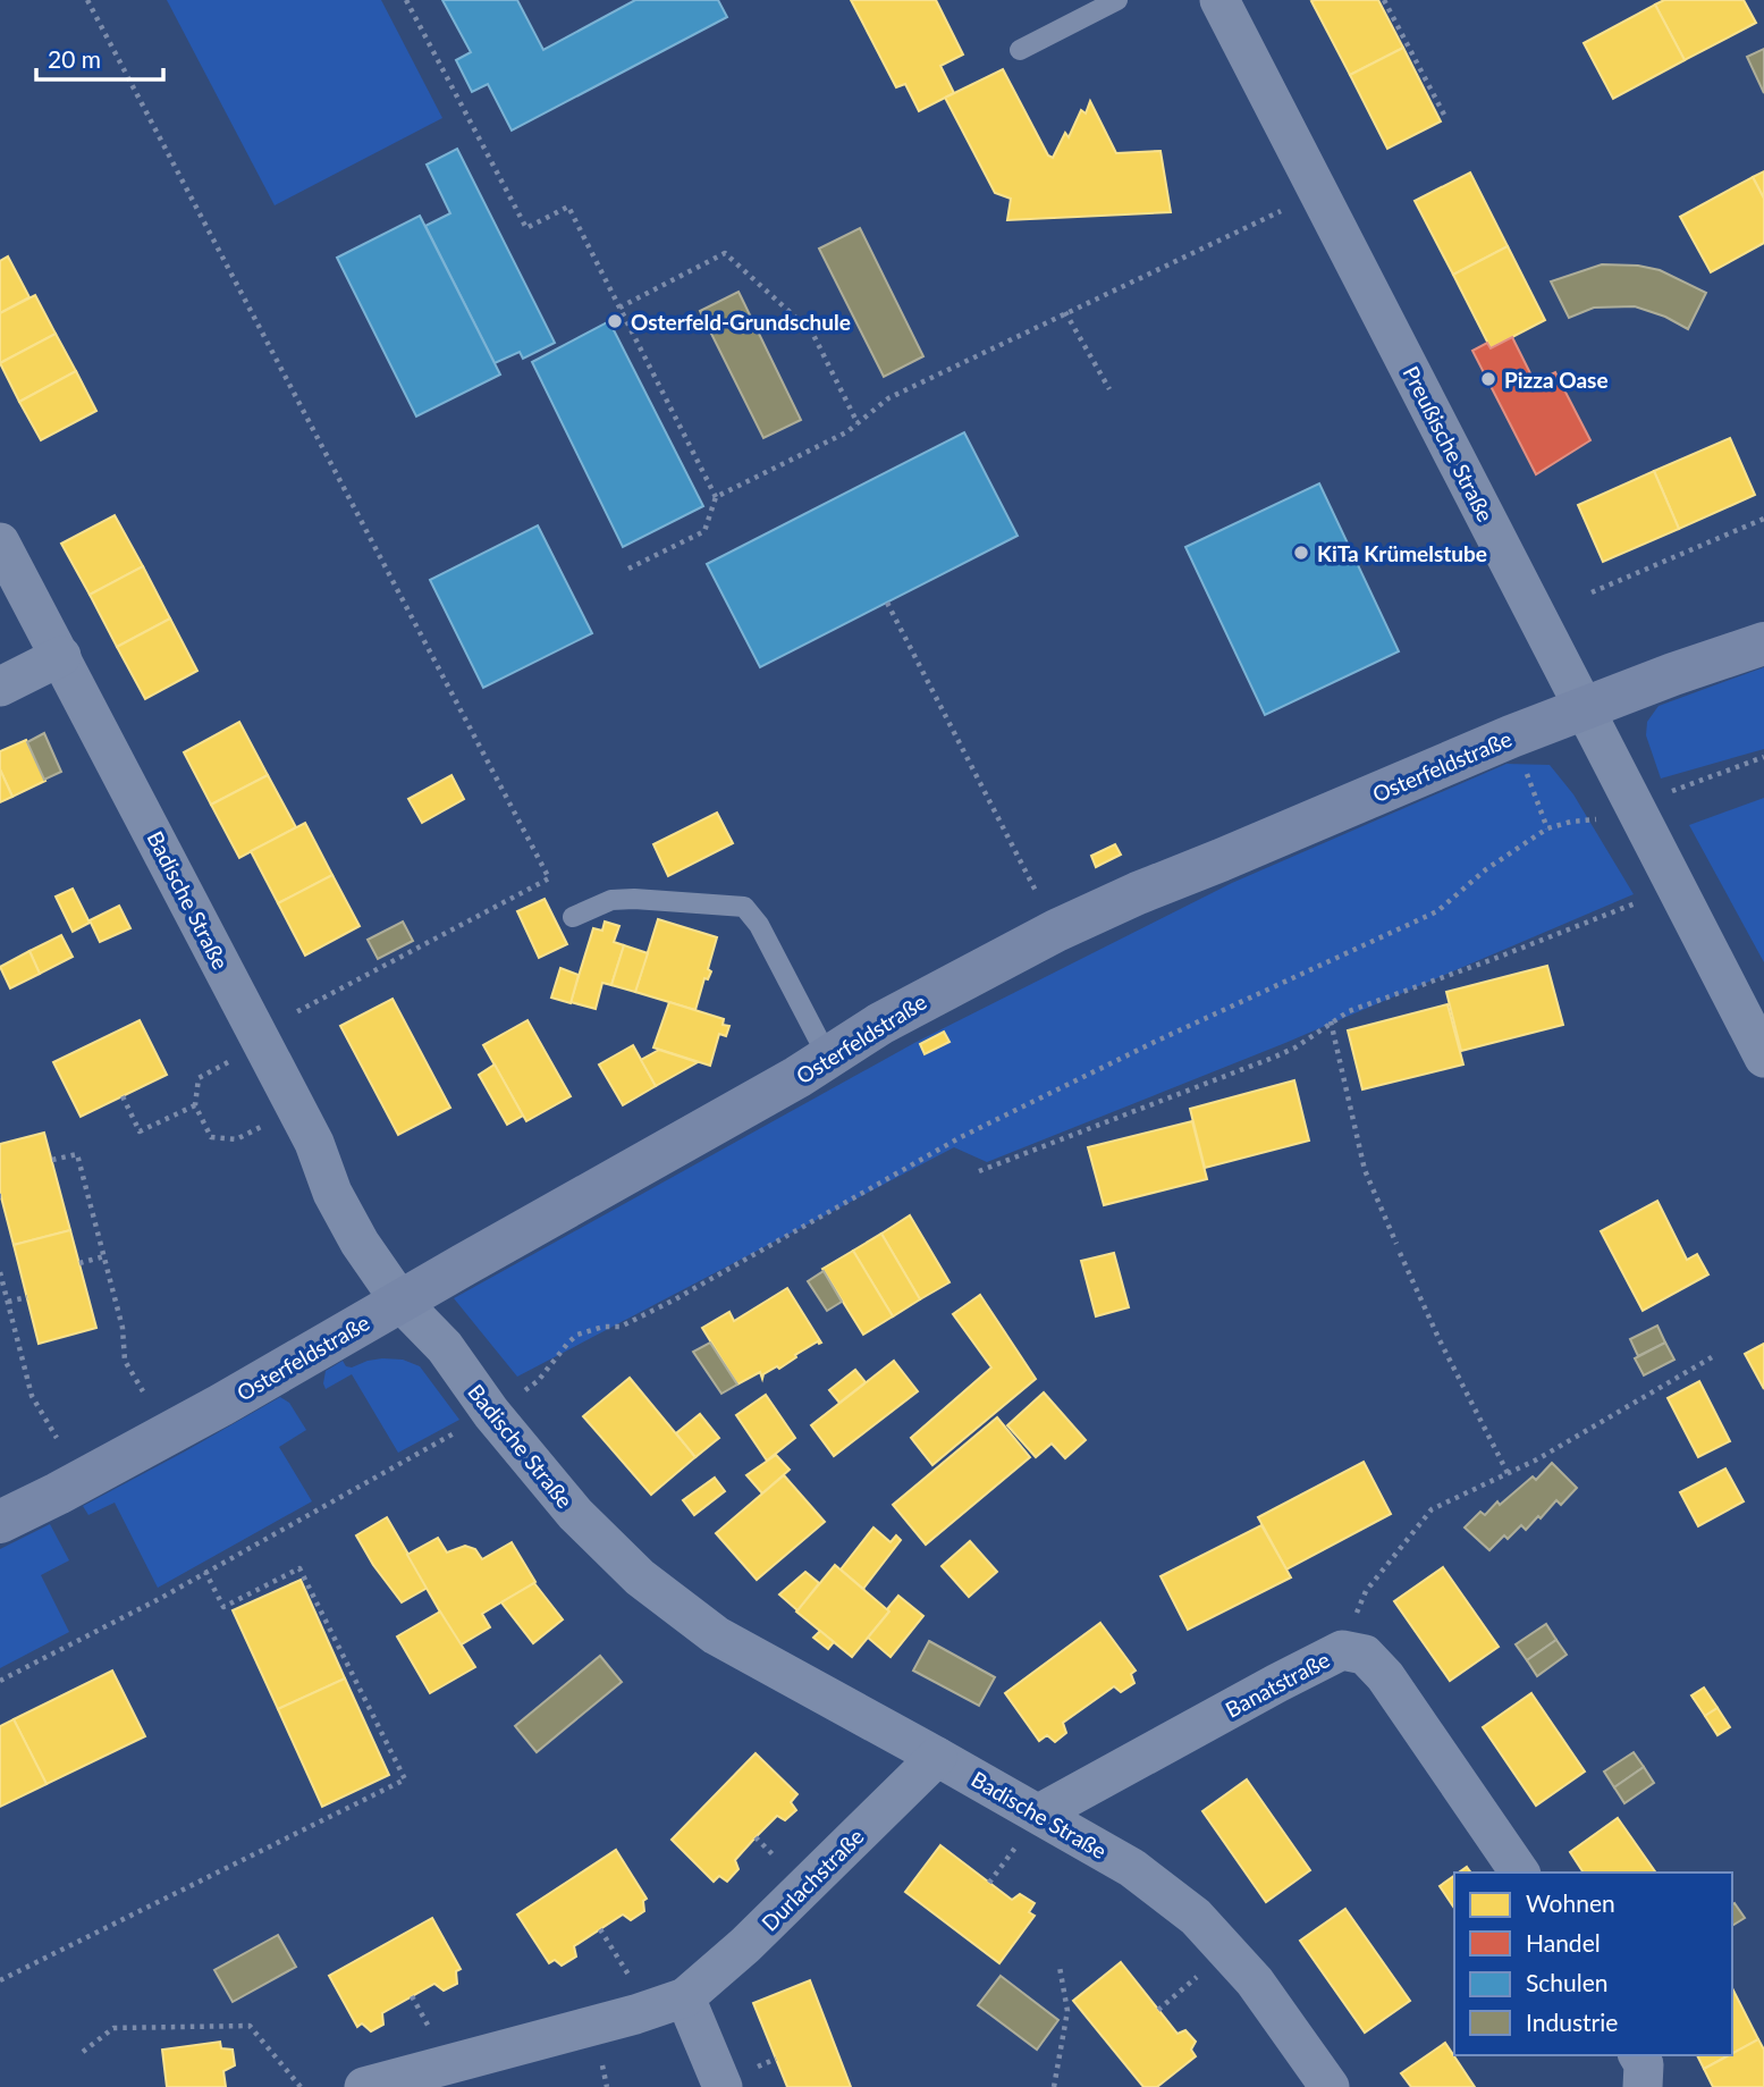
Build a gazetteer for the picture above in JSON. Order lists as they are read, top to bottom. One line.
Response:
{"streets":{"street":["Preußische Straße","Osterfeldstraße","Badische Straße","Banatstraße","Durlachstraße"]},"crossings":[["Preußische Straße","Osterfeldstraße"],["Osterfeldstraße","Badische Straße"],["Badische Straße","Banatstraße"],["Badische Straße","Durlachstraße"]],"places":["Osterfeld-Grundschule","Pizza Oase","KiTa Krümelstube"],"legend":["Wohnen","Handel","Schulen","Industrie"],"scale_bar":"20 m"}
